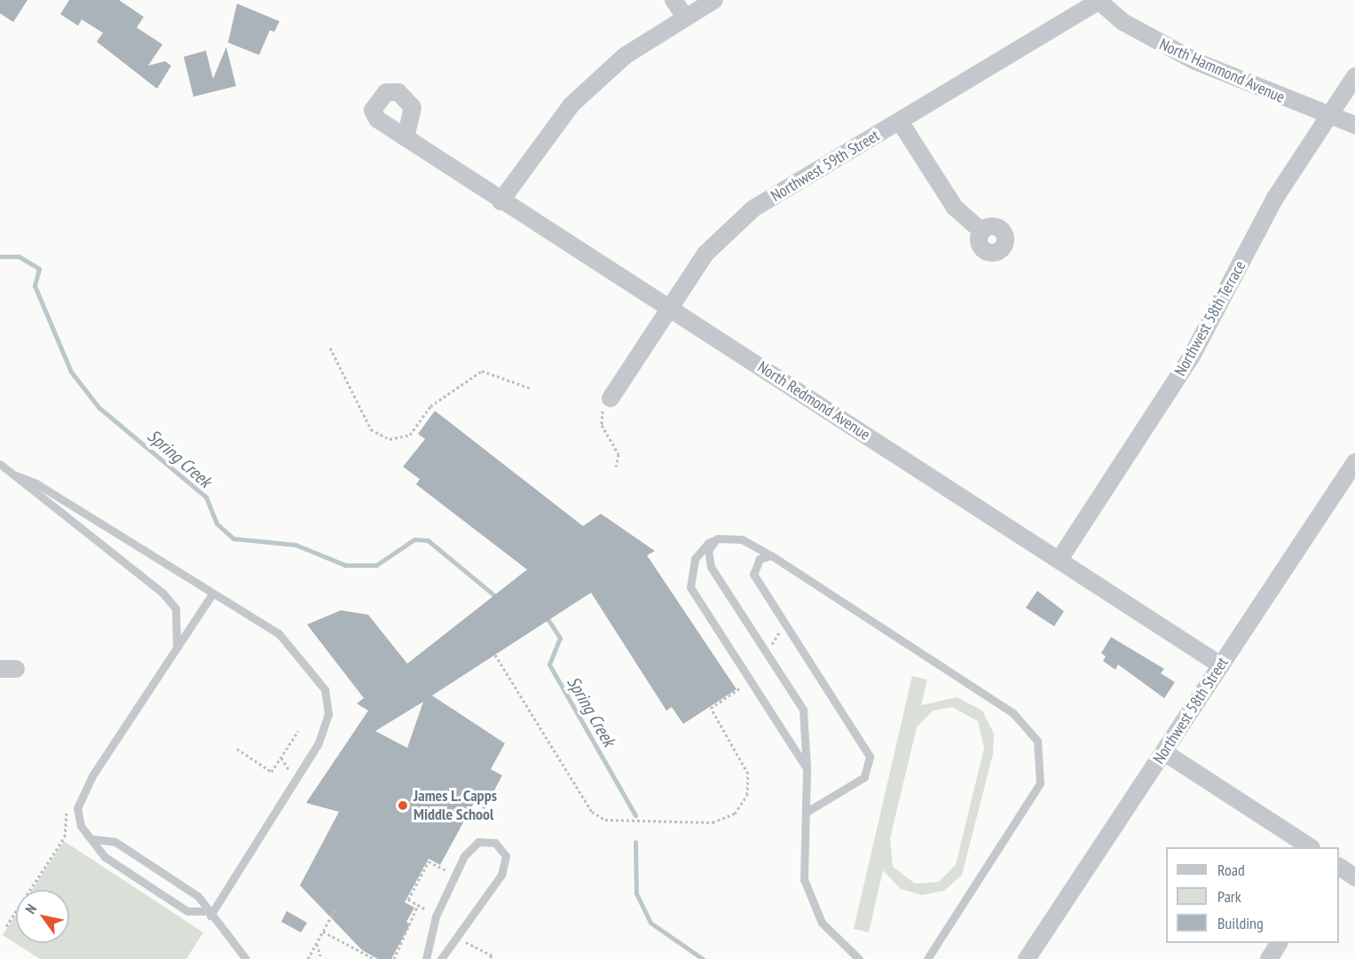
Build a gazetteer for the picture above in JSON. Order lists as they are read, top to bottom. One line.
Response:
{"streets":{"street":["North Hammond Avenue","Northwest 59th Street","Northwest 58th Terrace","North Redmond Avenue","Northwest 58th Street"]},"crossings":[["North Hammond Avenue","Northwest 59th Street"],["North Hammond Avenue","Northwest 58th Terrace"],["Northwest 59th Street","North Redmond Avenue"],["Northwest 58th Terrace","North Redmond Avenue"],["North Redmond Avenue","Northwest 58th Street"]],"water":["Spring Creek"],"places":["James L. Capps Middle School"],"legend":["Road","Park","Building"],"north":"top left"}
